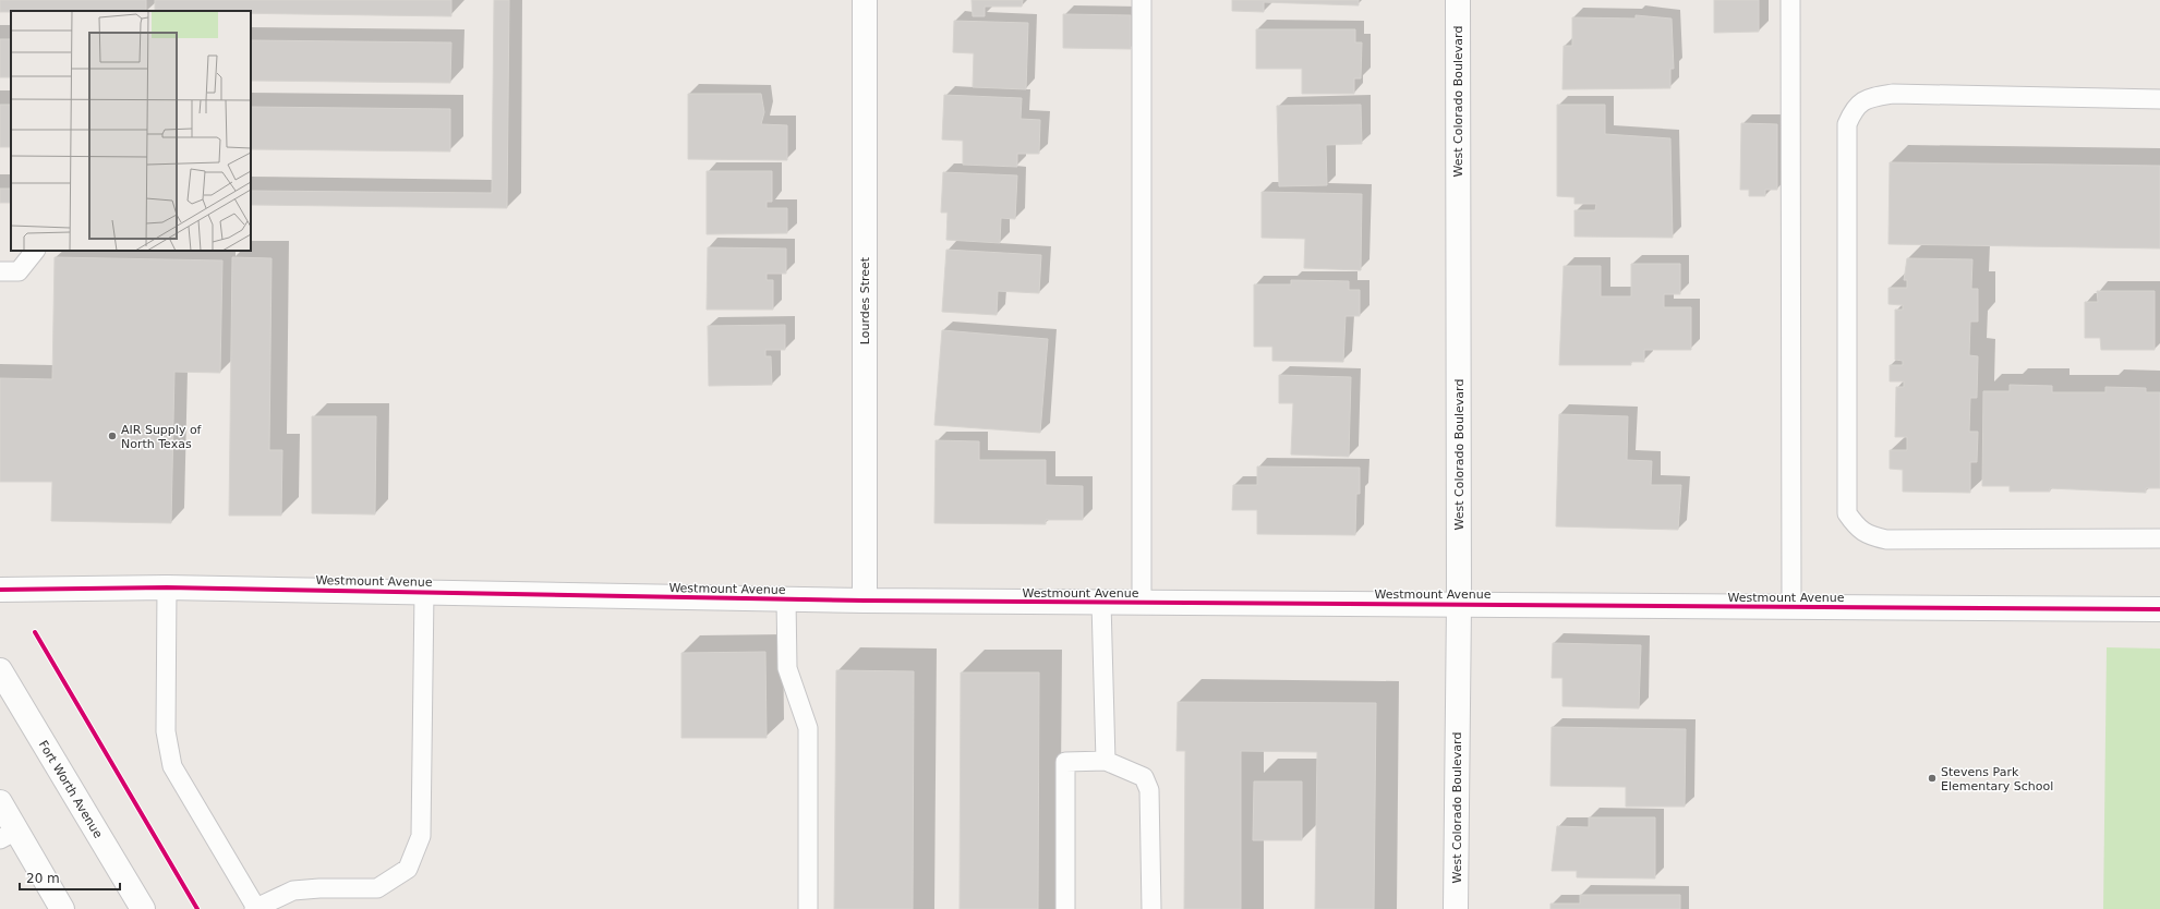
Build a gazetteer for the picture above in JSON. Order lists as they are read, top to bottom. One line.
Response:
{"streets":{"street":["West Colorado Boulevard","Lourdes Street","Westmount Avenue","Fort Worth Avenue"]},"crossings":[["West Colorado Boulevard","Westmount Avenue"],["Lourdes Street","Westmount Avenue"]],"places":["AIR Supply of North Texas","Stevens Park Elementary School"],"scale_bar":"20 m"}
